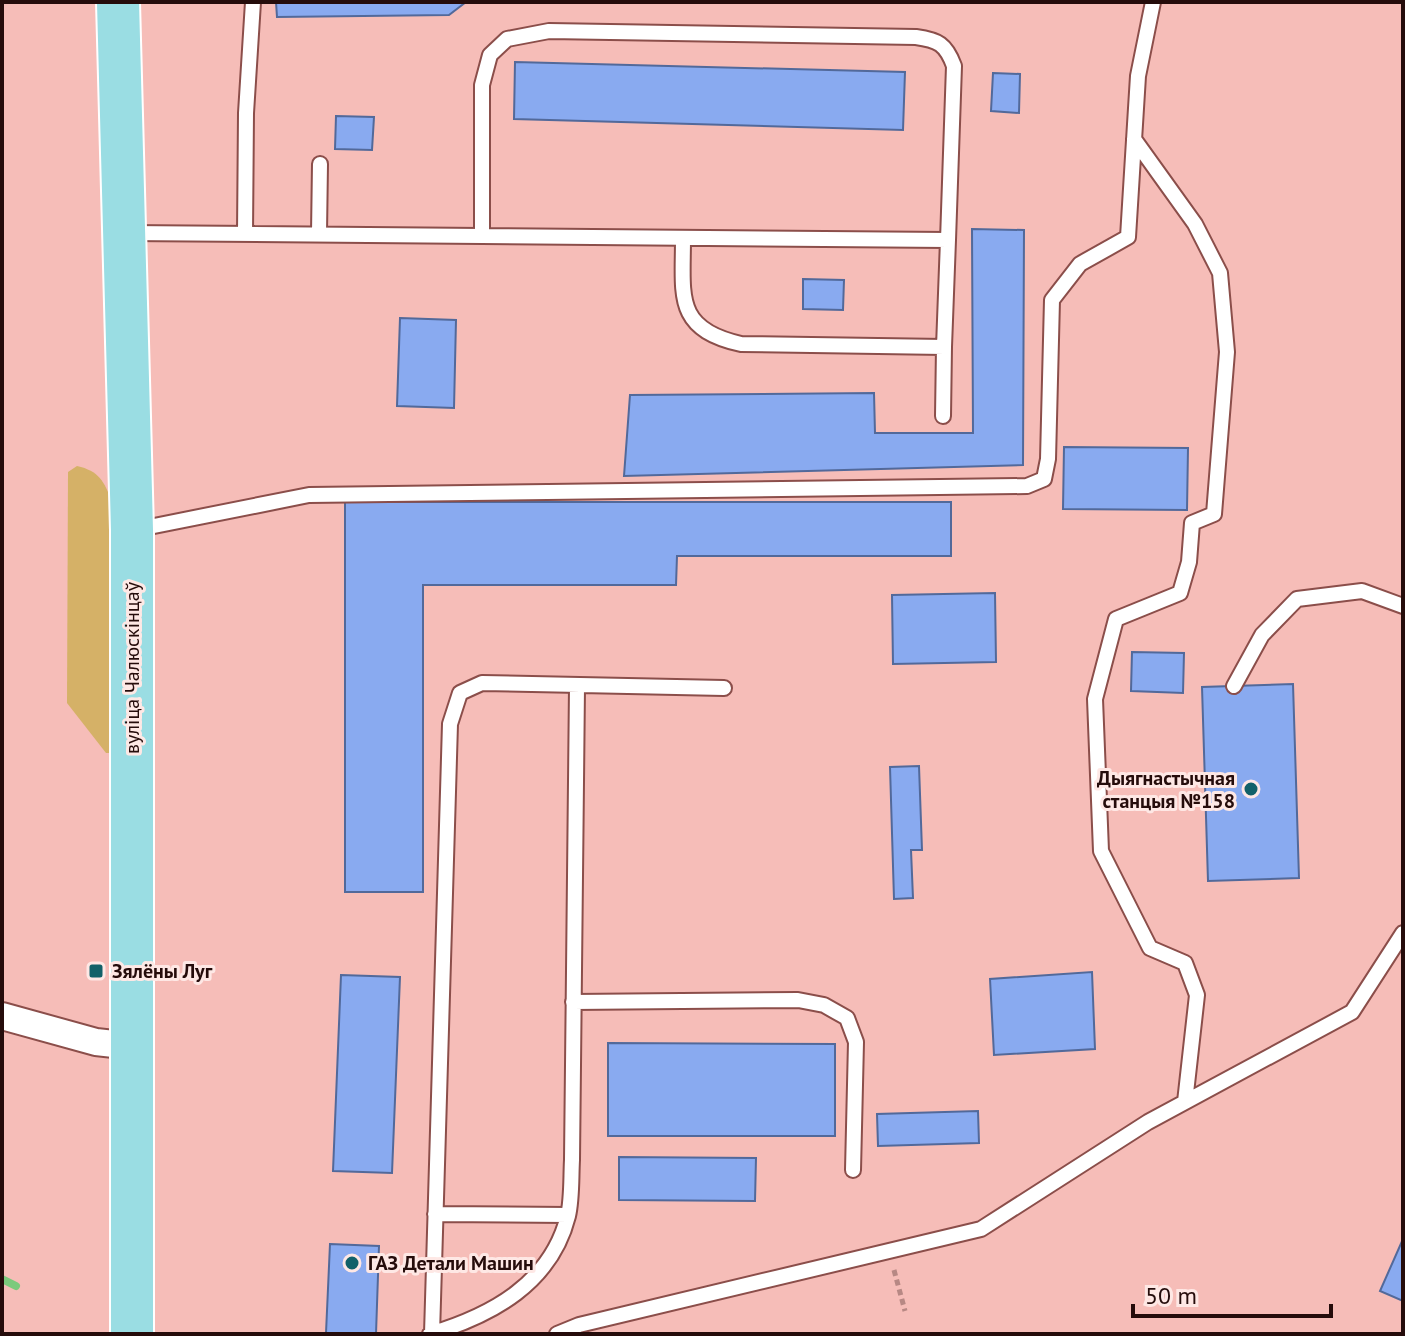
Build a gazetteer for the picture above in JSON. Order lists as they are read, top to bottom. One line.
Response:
{"streets":{"main road":["вуліца Чалюскінцаў"]},"places":{"other":["Дыягнастычная станцыя №158","ГАЗ Детали Машин"],"transit":["Зялёны Луг"]},"scale_bar":"50 m"}
